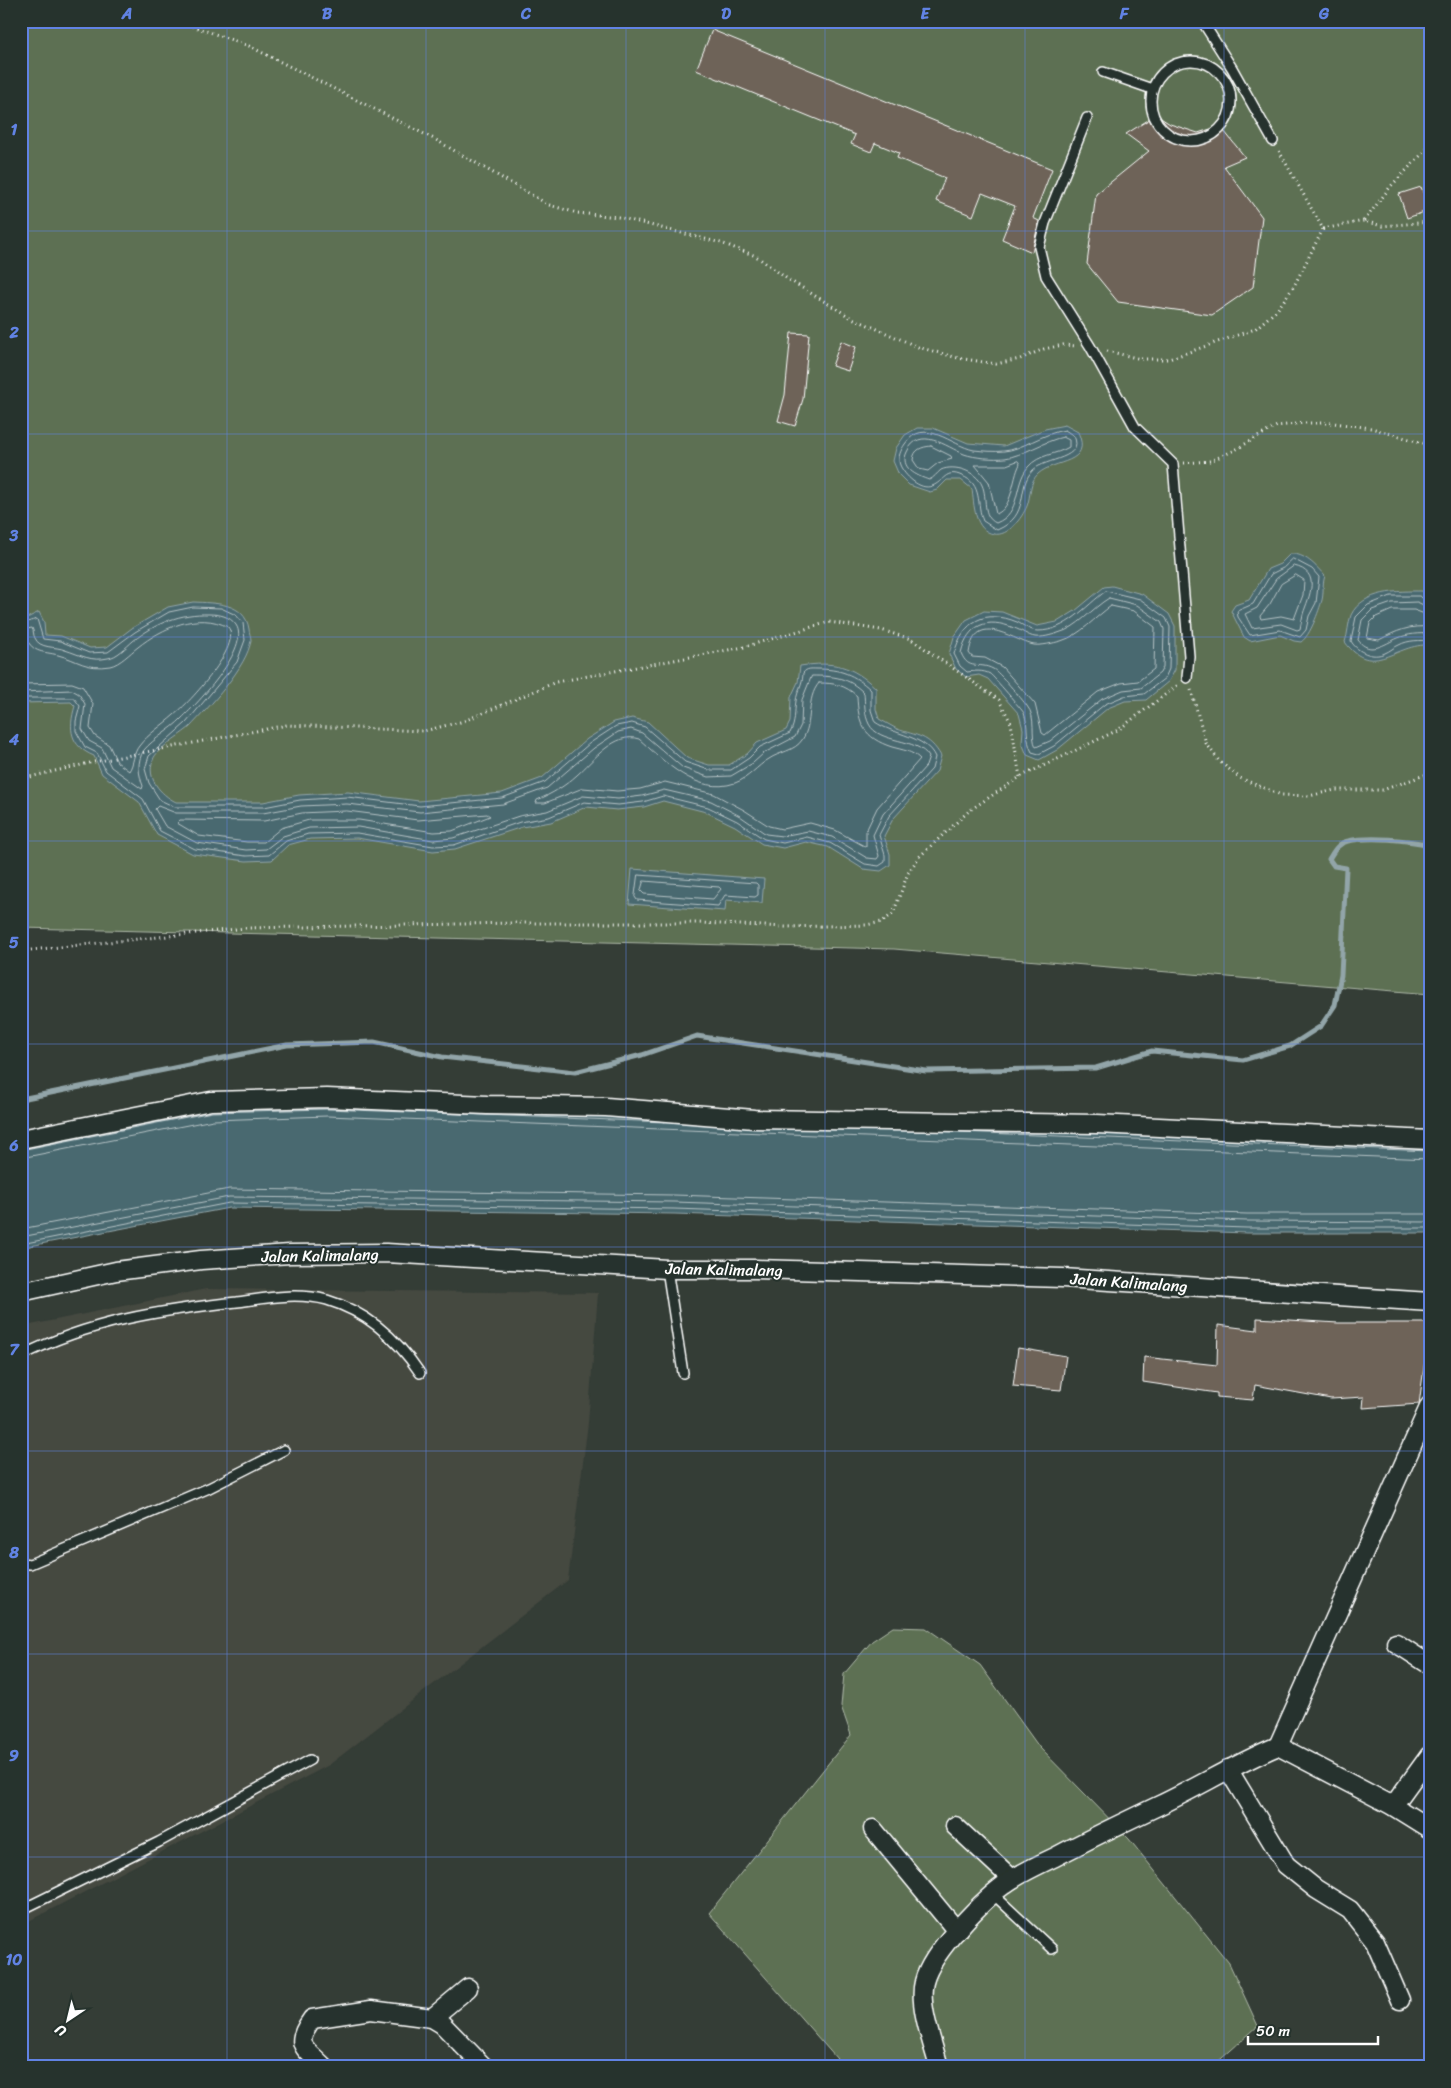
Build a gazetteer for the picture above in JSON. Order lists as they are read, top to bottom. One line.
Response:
{"streets":{"street":["Jalan Kalimalang"]},"scale_bar":"50 m","north":"bottom left","grid":{"columns":["A","B","C","D","E","F","G"],"rows":["1","2","3","4","5","6","7","8","9","10"]}}
